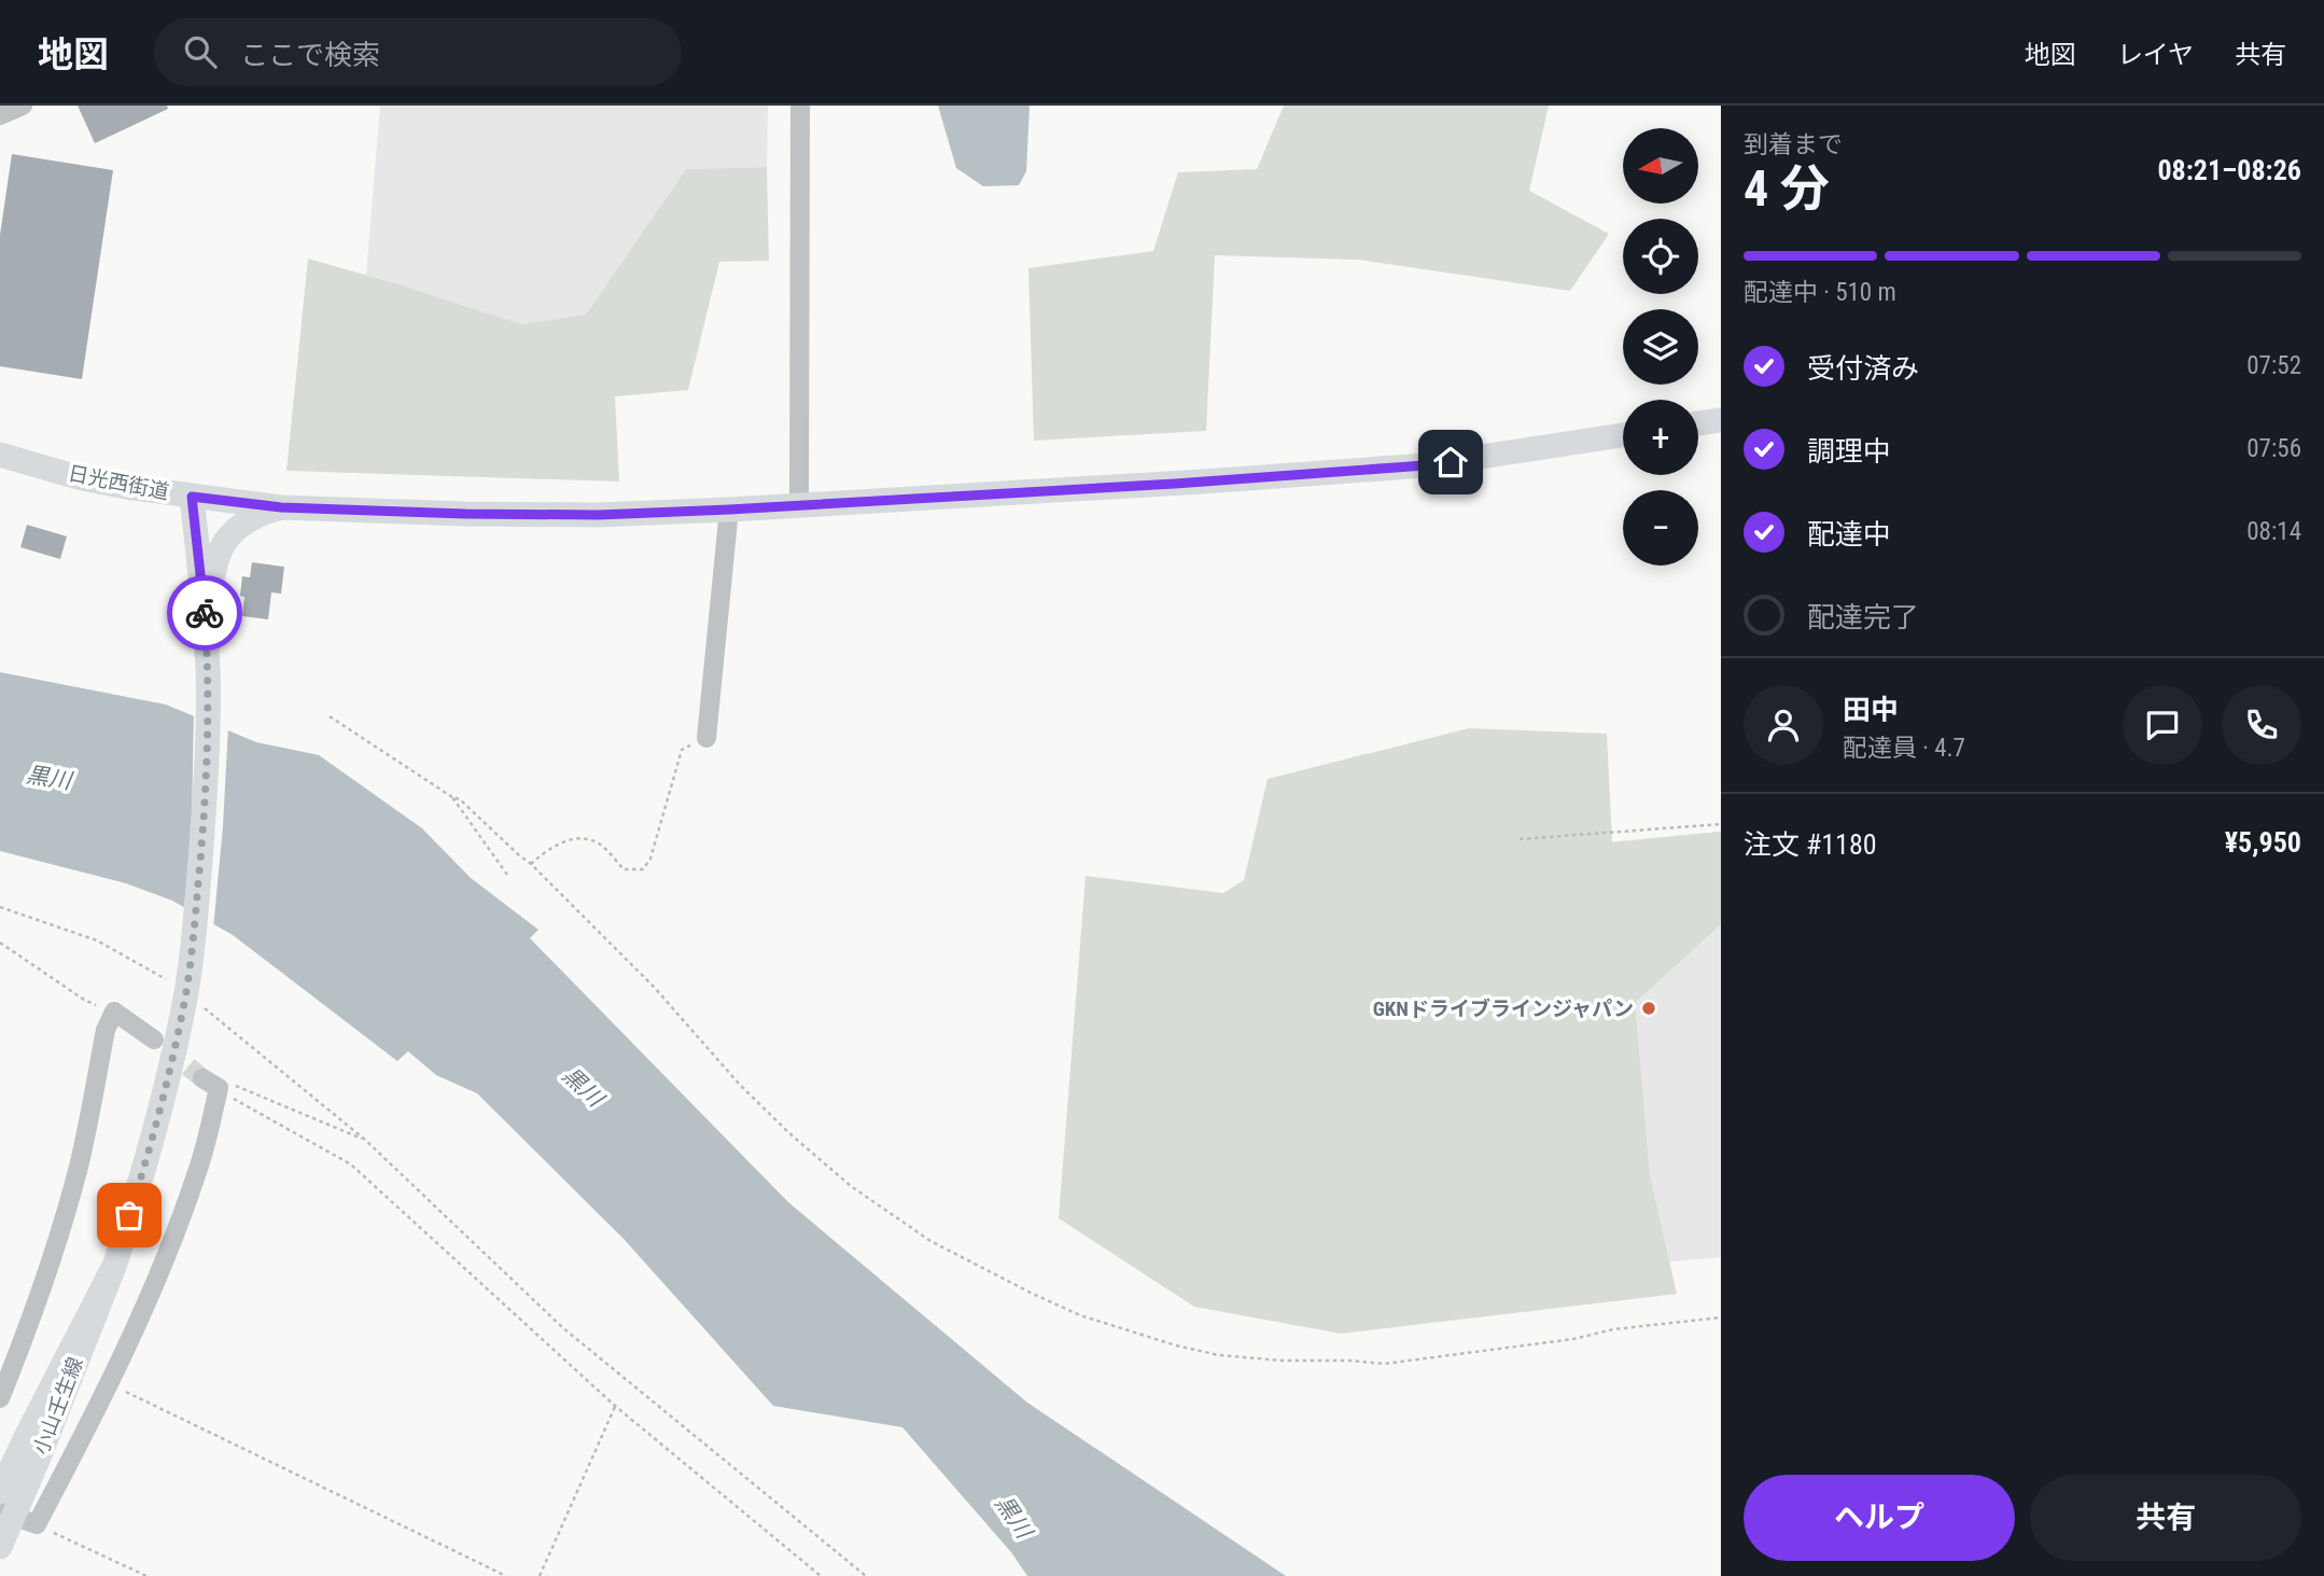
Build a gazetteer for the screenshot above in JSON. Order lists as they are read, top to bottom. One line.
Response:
{"streets":{"main road":["日光西街道","小山壬生線"]},"crossings":[["日光西街道","小山壬生線"]],"water":["黒川"],"places":["GKNドライブラインジャパン"],"north":"left","page":{"header":"地図","search":"ここで検索","nav":["地図","レイヤ","共有"],"heading":["4 分","到着まで","08:21–08:26"],"panel":["田中","配達員 · 4.7","注文 #1180","¥5,950"],"map_buttons":["+","−"],"bar":"配達中 · 510 m","list":[["受付済み","07:52"],["調理中","07:56"],["配達中","08:14"],"配達完了"],"buttons":["ヘルプ","共有"]}}
